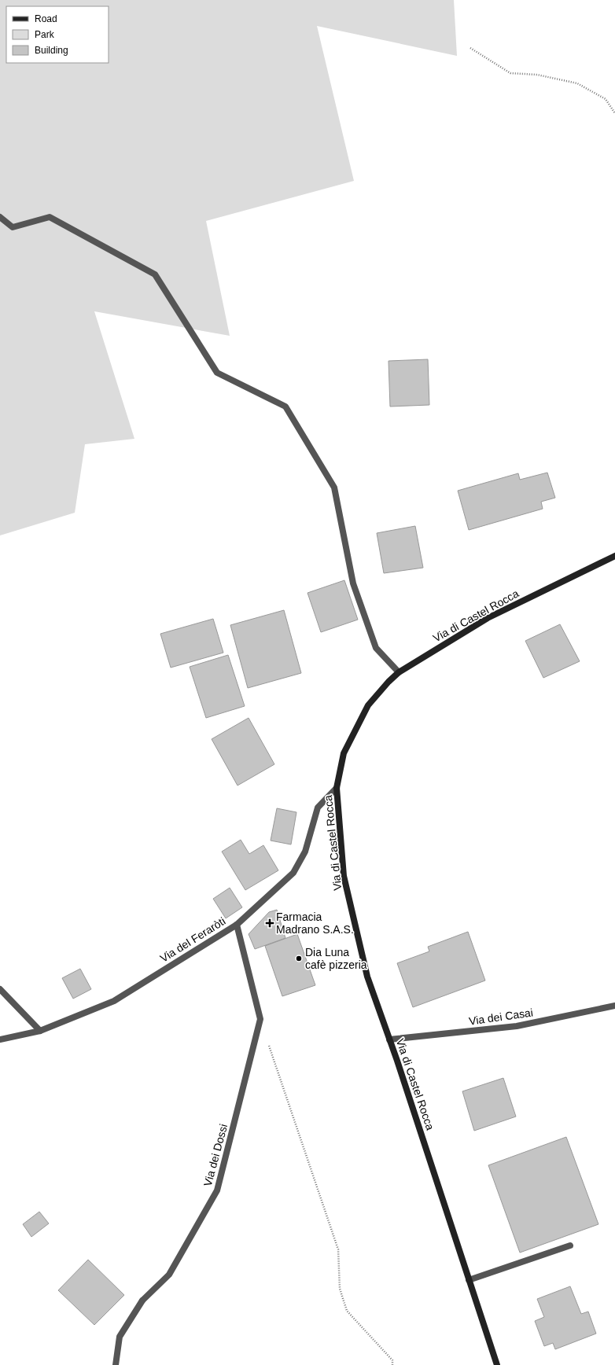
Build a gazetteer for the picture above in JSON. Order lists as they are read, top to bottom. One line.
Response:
{"streets":{"main road":["Via di Castel Rocca"],"street":["Via del Feraròti","Via dei Casai","Via dei Dossi"]},"crossings":[["Via di Castel Rocca","Via del Feraròti"],["Via di Castel Rocca","Via dei Casai"],["Via del Feraròti","Via dei Dossi"]],"places":{"health":["Farmacia Madrano S.A.S."],"other":["Dia Luna cafè pizzeria"]},"legend":["Road","Park","Building"]}
